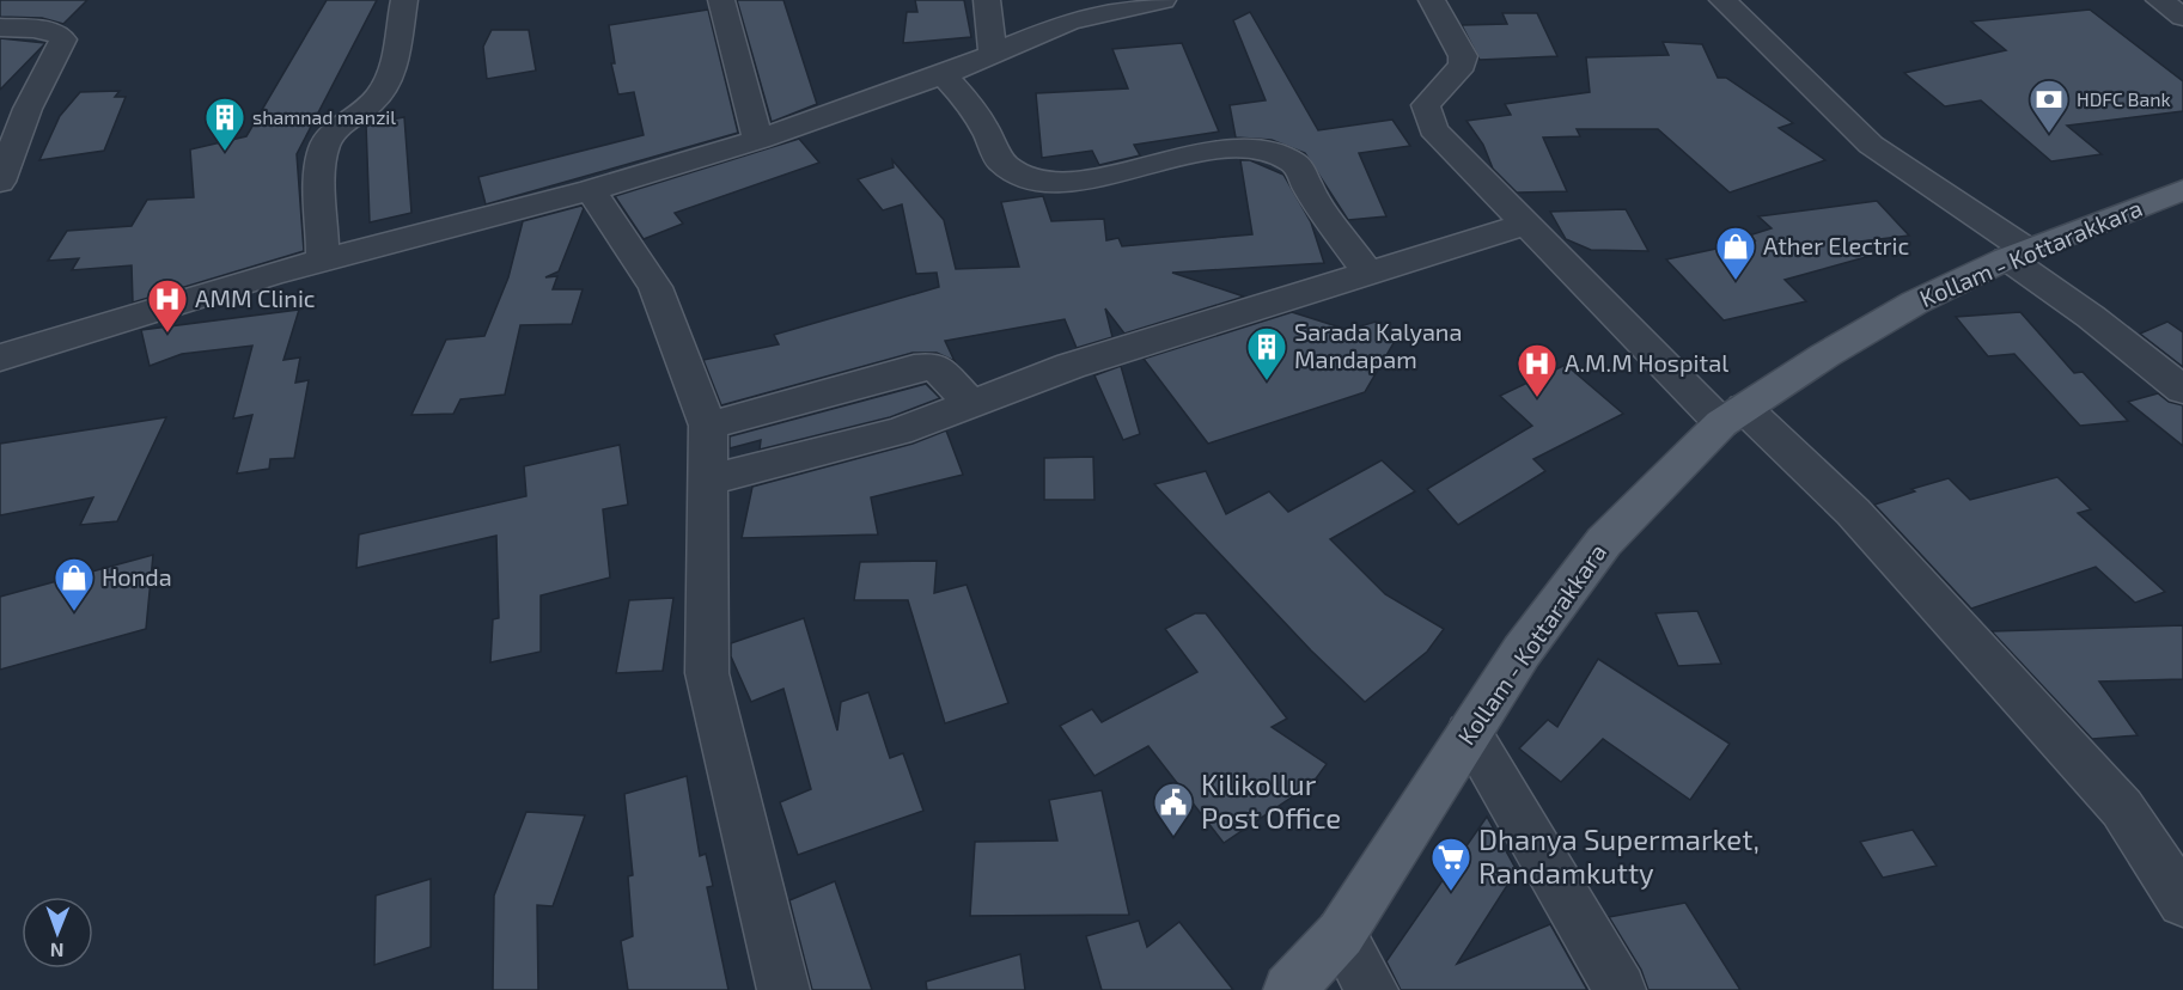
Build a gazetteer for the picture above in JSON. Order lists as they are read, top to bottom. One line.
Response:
{"streets":{"main road":["Kollam - Kottarakkara"]},"places":{"bank":["HDFC Bank"],"building":["shamnad manzil","Sarada Kalyana Mandapam"],"shop":["Ather Electric","Honda"],"hospital":["AMM Clinic","A.M.M Hospital"],"public building":["Kilikollur Post Office"],"supermarket":["Dhanya Supermarket, Randamkutty"]},"north":"bottom"}
